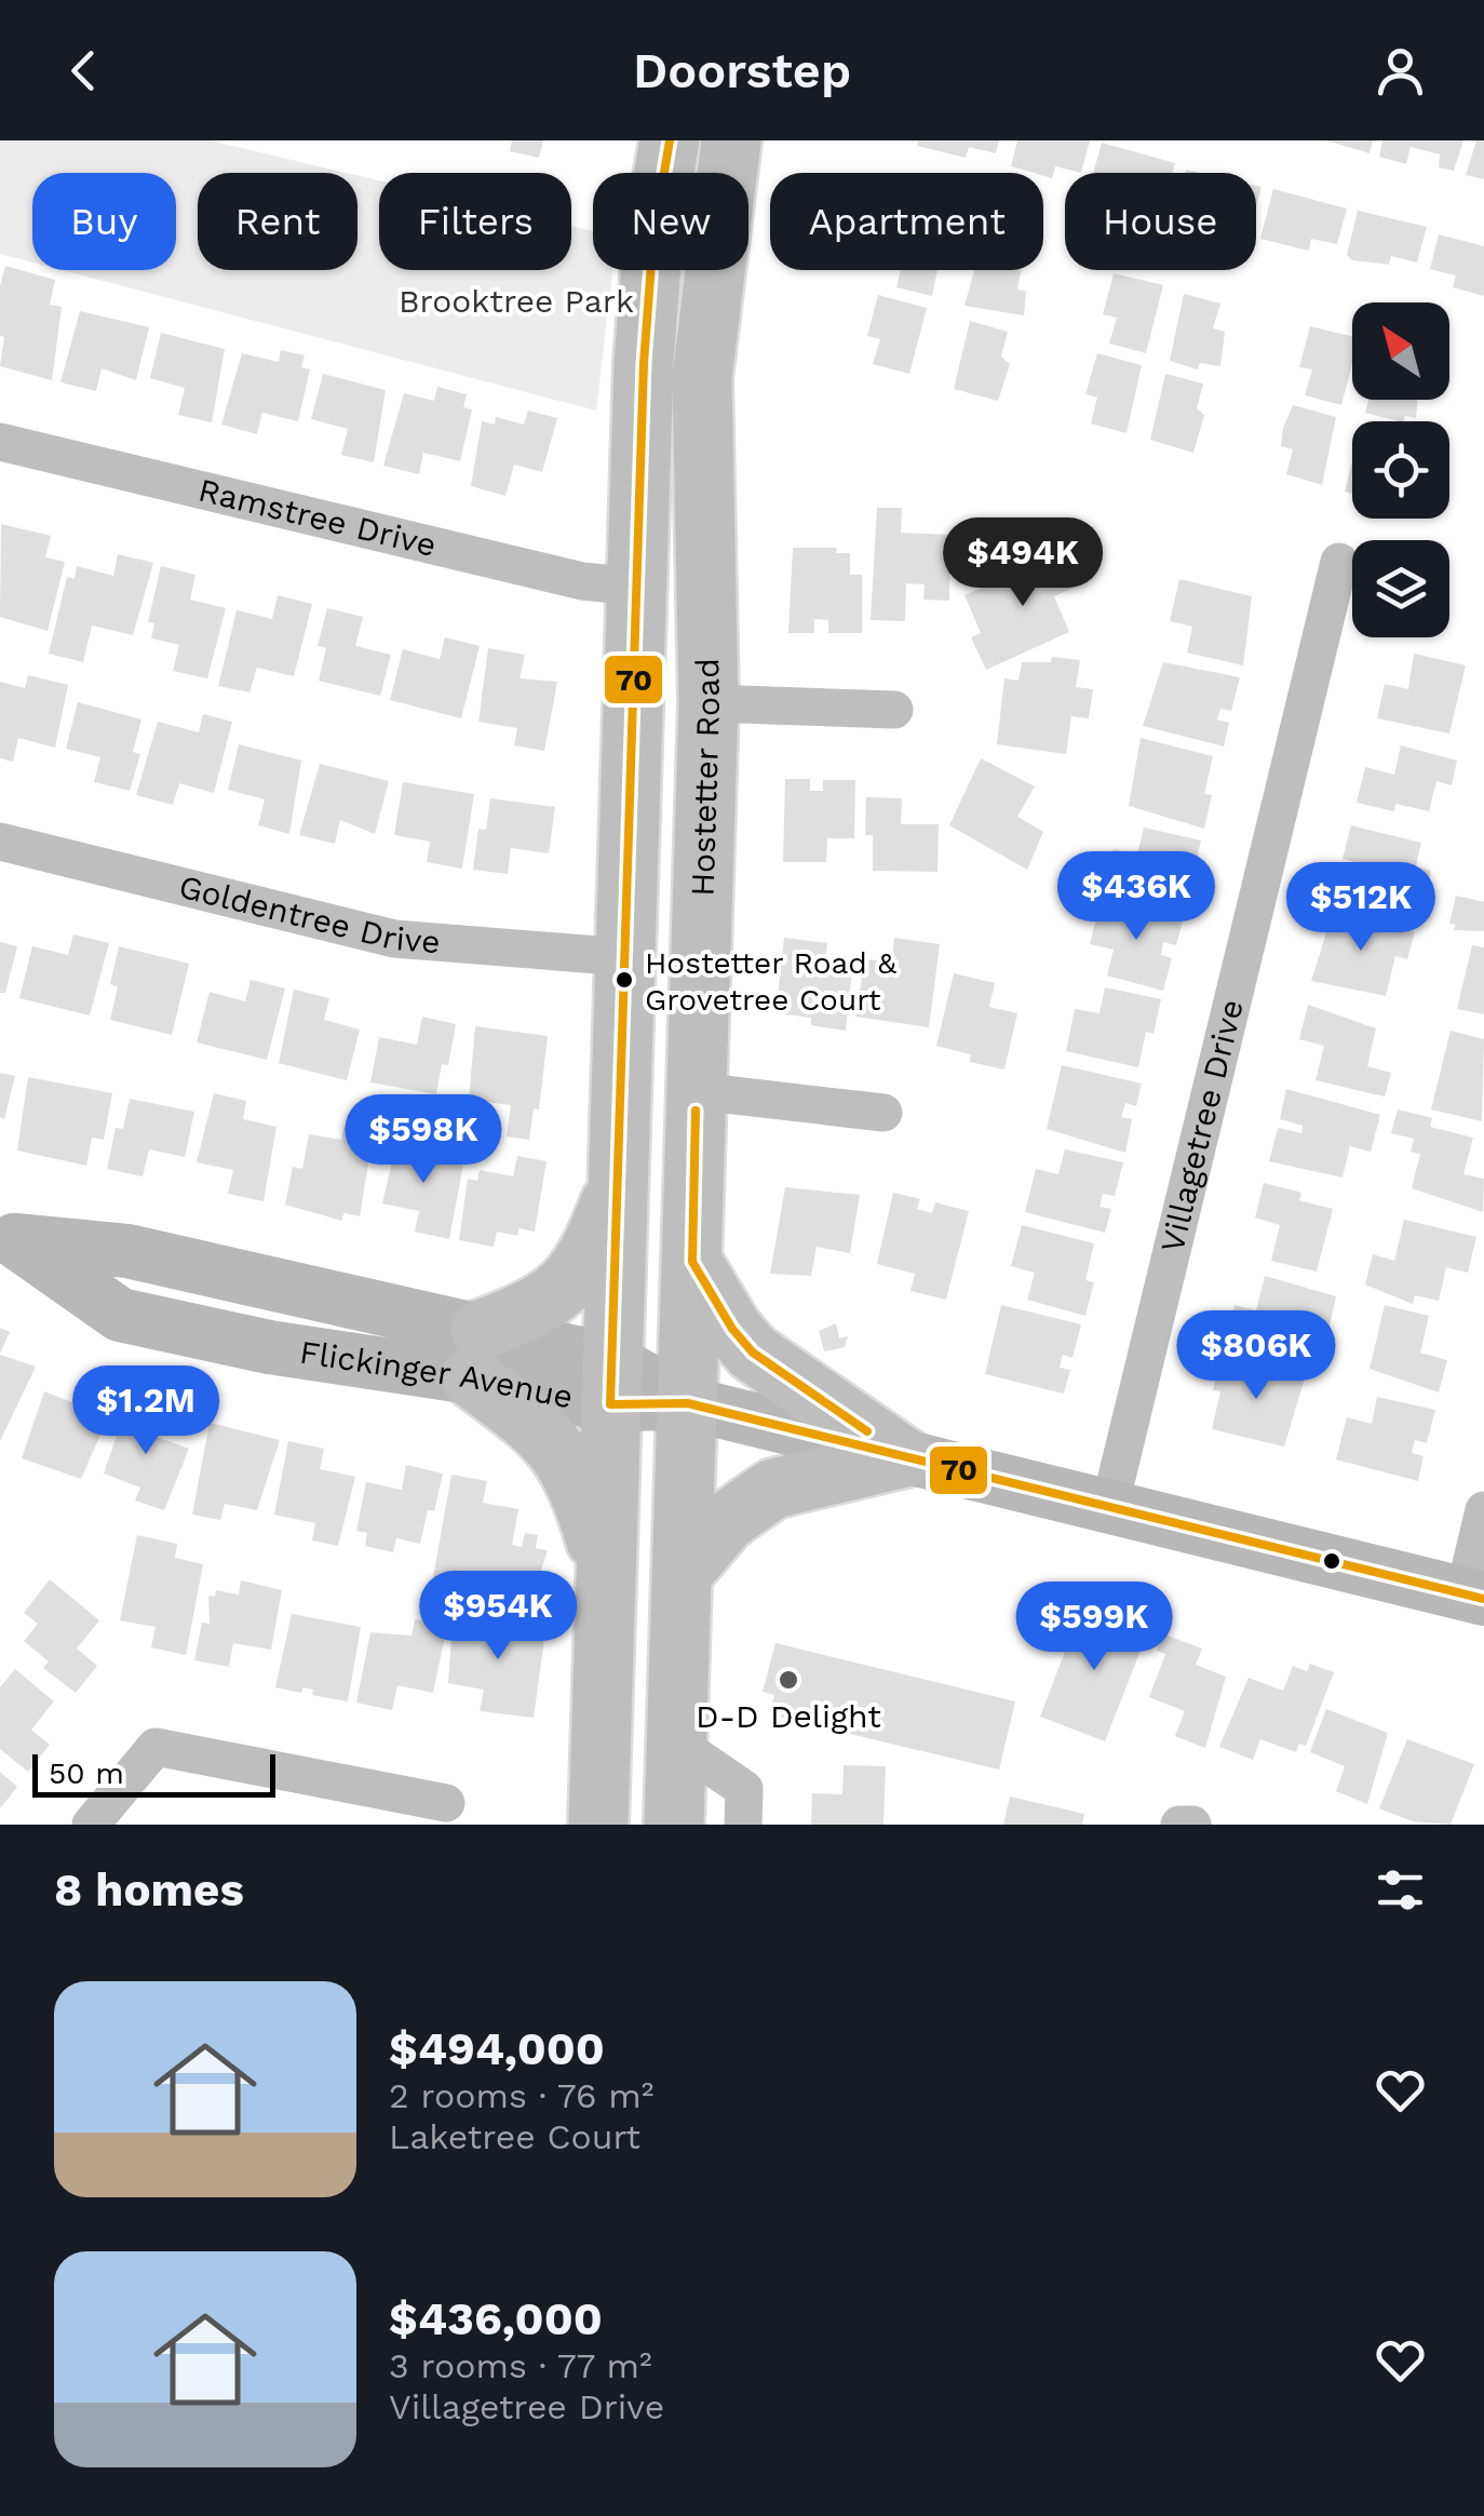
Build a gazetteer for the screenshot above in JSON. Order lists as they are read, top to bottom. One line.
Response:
{"streets":{"main road":["Hostetter Road","Flickinger Avenue"],"street":["Ramstree Drive","Goldentree Drive","Villagetree Drive"]},"crossings":[["Hostetter Road","Flickinger Avenue"],["Villagetree Drive","Flickinger Avenue"]],"parks":["Brooktree Park"],"places":["Hostetter Road & Grovetree Court","D-D Delight"],"lines":["transit line 70"],"scale_bar":"50 m","north":"top left","page":{"header":"Doorstep","chip":["Buy","Rent","Filters","New","Apartment","House"],"price":["$494K","$436K","$512K","$598K","$806K","$1.2M","$954K","$599K"],"scale":"50 m","heading":"8 homes","list":[{"name":"$494,000","note":"2 rooms · 76 m² · Laketree Court"},{"name":"$436,000","note":"3 rooms · 77 m² · Villagetree Drive"}]}}
